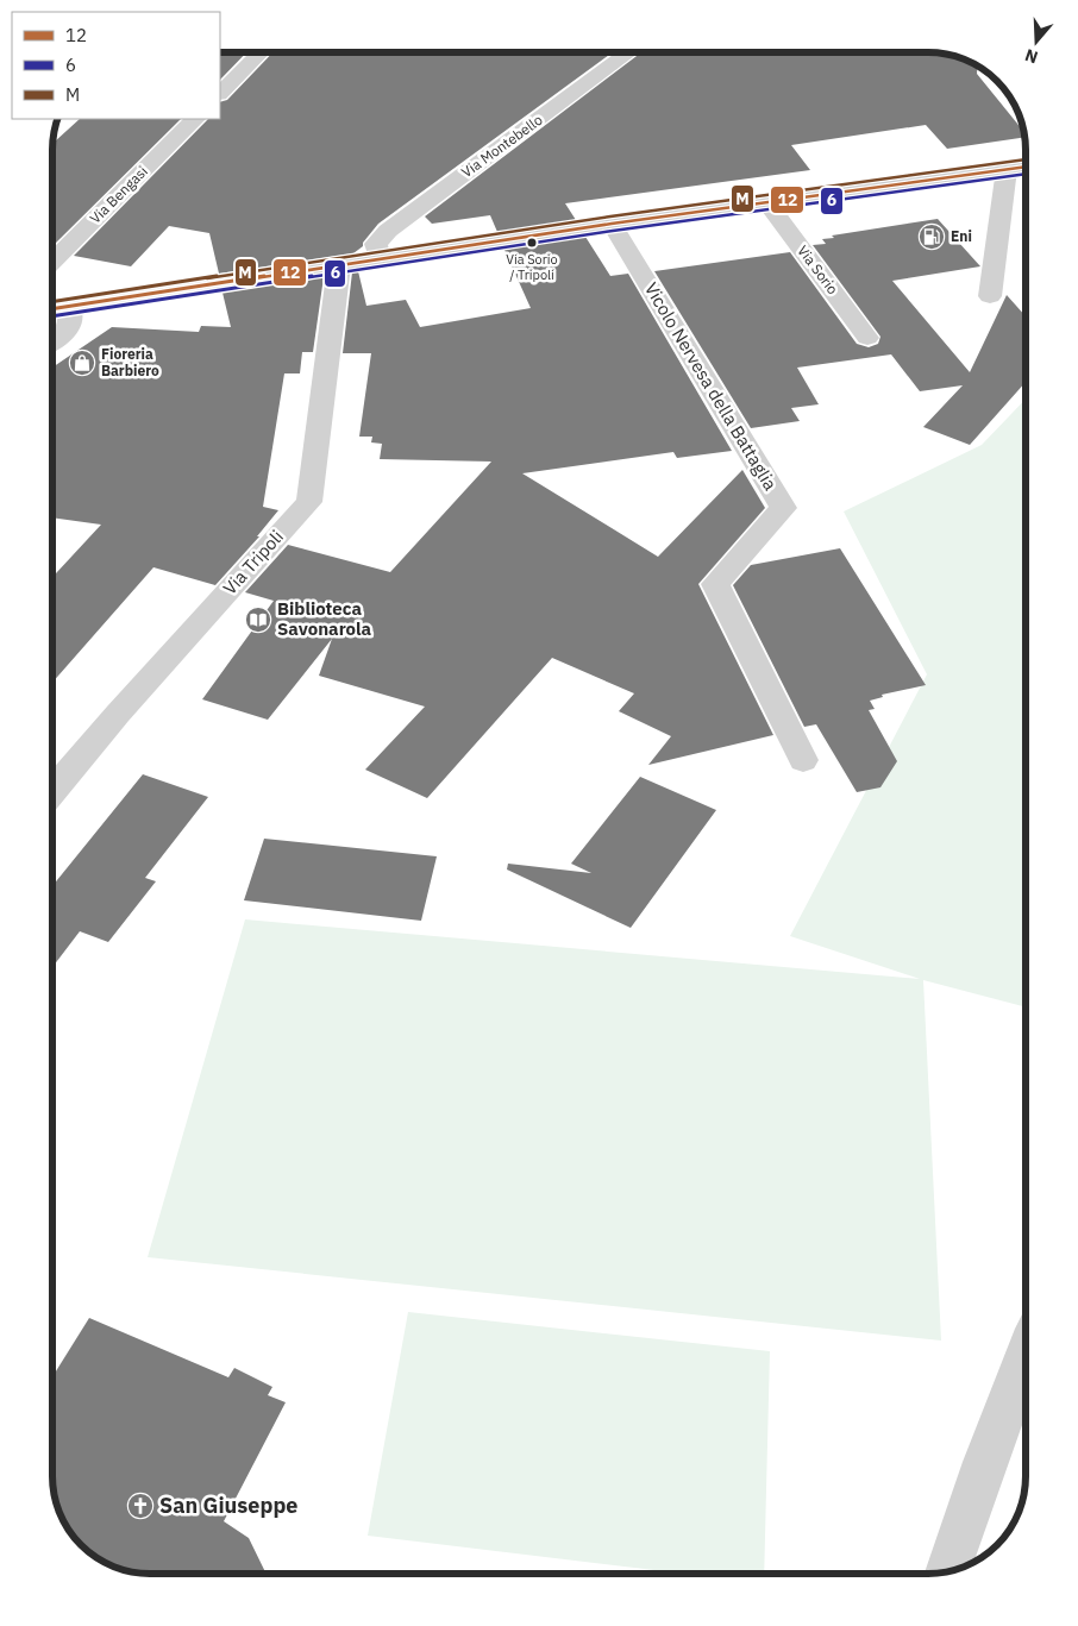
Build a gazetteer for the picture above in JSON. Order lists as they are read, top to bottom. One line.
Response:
{"streets":{"street":["Via Montebello","Via Bengasi","Via Sorio","Vicolo Nervesa della Battaglia","Via Tripoli"]},"places":{"fuel station":["Eni"],"other":["Via Sorio / Tripoli"],"shop":["Fioreria Barbiero"],"library":["Biblioteca Savonarola"],"church":["San Giuseppe"]},"lines":["transit line M","transit line 12","transit line 6"],"legend":["12","6","M"],"north":"bottom"}
